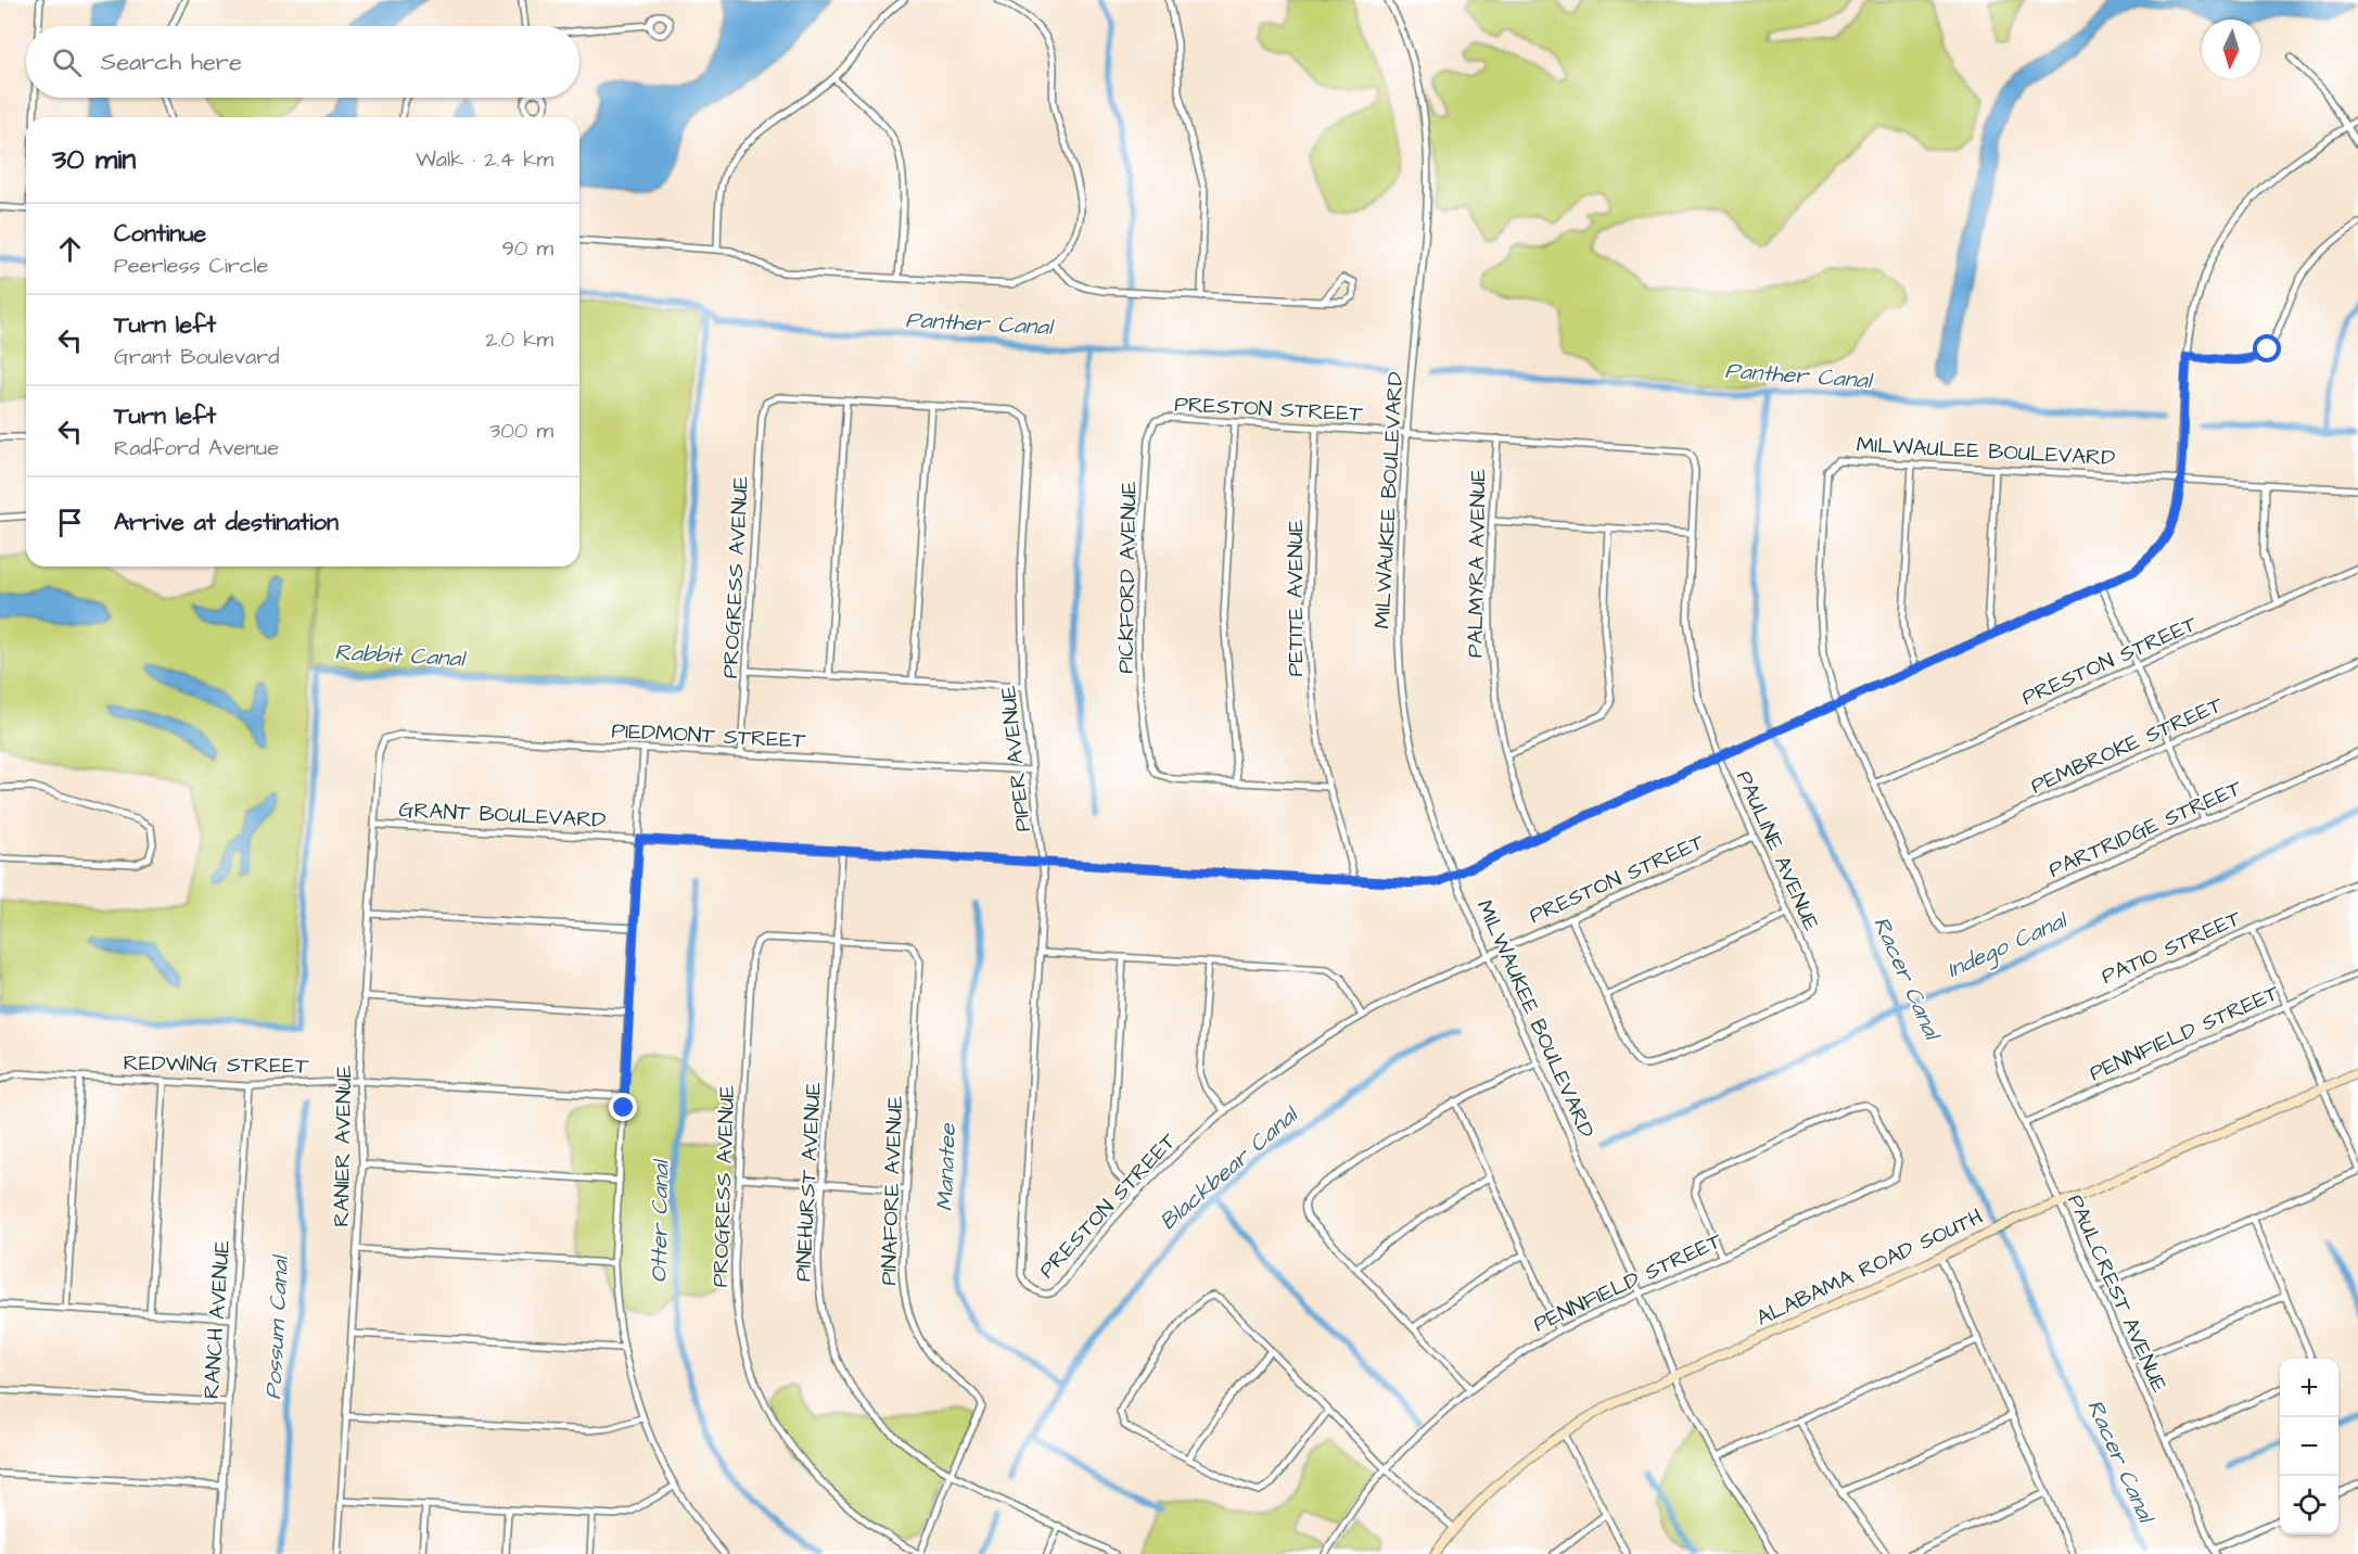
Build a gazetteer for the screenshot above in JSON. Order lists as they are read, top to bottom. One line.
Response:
{"streets":{"street":["PRESTON STREET","MILWAULEE BOULEVARD","MILWAUKEE BOULEVARD","PALMYRA AVENUE","PROGRESS AVENUE","PICKFORD AVENUE","PETITE AVENUE","PIEDMONT STREET","PEMBROKE STREET","PIPER AVENUE","GRANT BOULEVARD","PARTRIDGE STREET","PAULINE AVENUE","PATIO STREET","PENNFIELD STREET","REDWING STREET","RANIER AVENUE","PINEHURST AVENUE","PINAFORE AVENUE","ALABAMA ROAD SOUTH","PAULCREST AVENUE","RANCH AVENUE"]},"crossings":[["PRESTON STREET","MILWAULEE BOULEVARD"],["PRESTON STREET","MILWAUKEE BOULEVARD"],["PRESTON STREET","PALMYRA AVENUE"],["PRESTON STREET","PICKFORD AVENUE"],["PRESTON STREET","PETITE AVENUE"],["PRESTON STREET","PIPER AVENUE"],["PRESTON STREET","PAULINE AVENUE"],["MILWAULEE BOULEVARD","PEMBROKE STREET"],["MILWAULEE BOULEVARD","GRANT BOULEVARD"],["MILWAULEE BOULEVARD","PARTRIDGE STREET"],["MILWAUKEE BOULEVARD","GRANT BOULEVARD"],["MILWAUKEE BOULEVARD","PENNFIELD STREET"],["MILWAUKEE BOULEVARD","ALABAMA ROAD SOUTH"],["PALMYRA AVENUE","GRANT BOULEVARD"],["PROGRESS AVENUE","PIEDMONT STREET"],["PROGRESS AVENUE","PINEHURST AVENUE"],["PROGRESS AVENUE","PINAFORE AVENUE"],["PETITE AVENUE","GRANT BOULEVARD"],["PIEDMONT STREET","PIPER AVENUE"],["PIEDMONT STREET","RANIER AVENUE"],["PIPER AVENUE","GRANT BOULEVARD"],["GRANT BOULEVARD","PAULINE AVENUE"],["GRANT BOULEVARD","RANIER AVENUE"],["GRANT BOULEVARD","PINEHURST AVENUE"],["PATIO STREET","PAULCREST AVENUE"],["PENNFIELD STREET","PAULCREST AVENUE"],["REDWING STREET","RANIER AVENUE"],["REDWING STREET","RANCH AVENUE"],["PINEHURST AVENUE","PINAFORE AVENUE"],["ALABAMA ROAD SOUTH","PAULCREST AVENUE"]],"water":["Panther Canal","Rabbit Canal","Indego Canal","Racer Canal","Manatee","Blackbear Canal","Otter Canal","Possum Canal"],"north":"bottom","page":{"search":"Search here","heading":["30 min","Walk · 2.4 km"],"list":[["Continue","Peerless Circle","90 m"],["Turn left","Grant Boulevard","2.0 km"],["Turn left","Radford Avenue","300 m"],"Arrive at destination"],"map_buttons":["+","−"]}}
